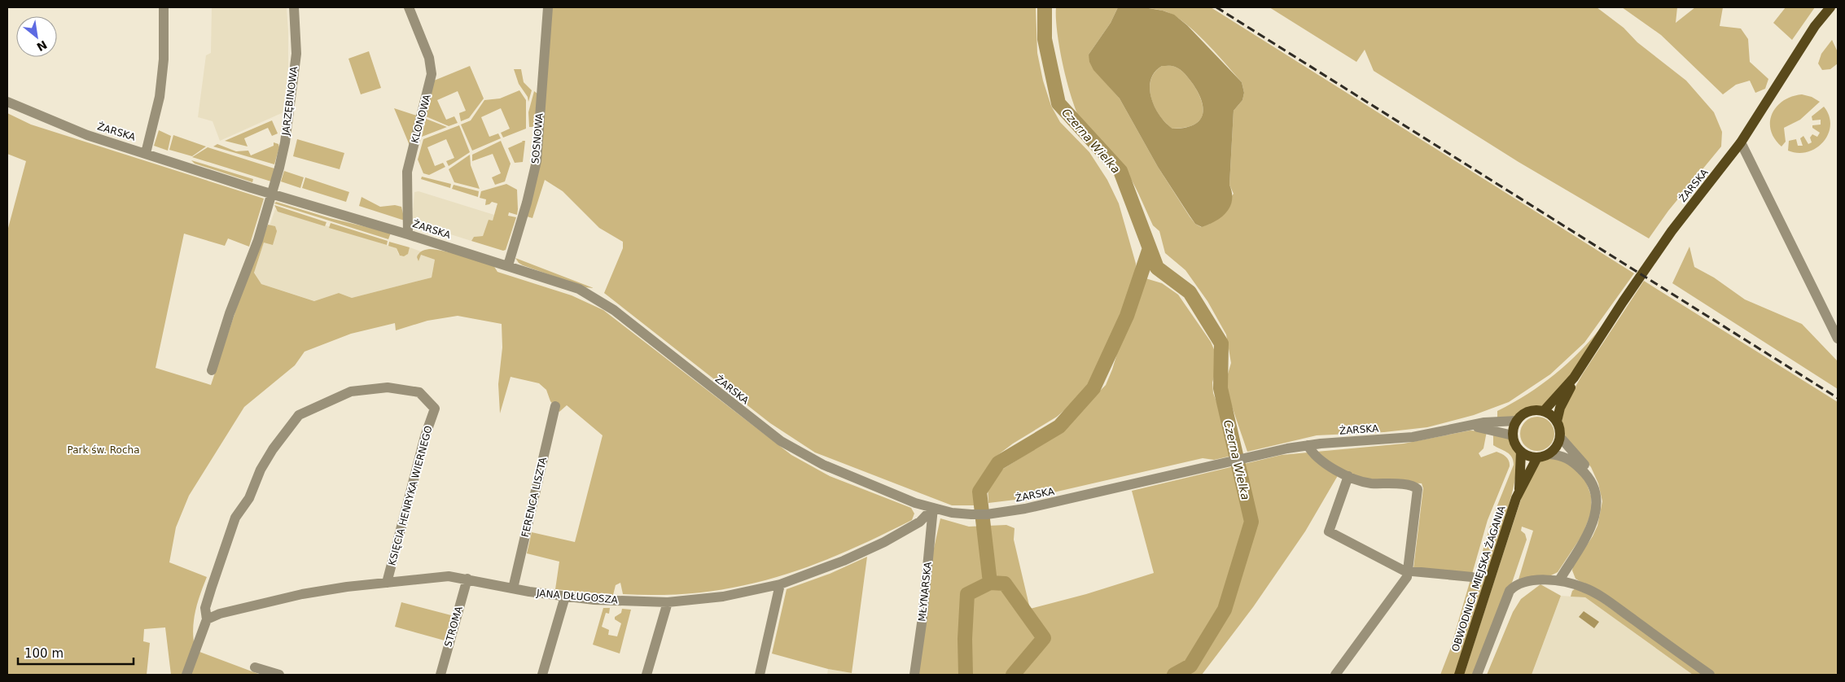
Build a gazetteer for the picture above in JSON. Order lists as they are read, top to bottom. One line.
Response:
{"streets":{"main road":["ŻARSKA","OBWODNICA MIEJSKA ŻAGANIA"],"street":["JARZĘBINOWA","KLONOWA","SOSNOWA","KSIĘCIA HENRYKA WIERNEGO","FERENCA LISZTA","MŁYNARSKA","JANA DŁUGOSZA","STROMA"]},"crossings":[["JARZĘBINOWA","ŻARSKA"],["KLONOWA","ŻARSKA"],["ŻARSKA","SOSNOWA"],["ŻARSKA","OBWODNICA MIEJSKA ŻAGANIA"],["ŻARSKA","MŁYNARSKA"],["ŻARSKA","JANA DŁUGOSZA"],["KSIĘCIA HENRYKA WIERNEGO","JANA DŁUGOSZA"],["FERENCA LISZTA","JANA DŁUGOSZA"],["MŁYNARSKA","JANA DŁUGOSZA"],["JANA DŁUGOSZA","STROMA"]],"water":["Czerna Wielka"],"parks":["Park św. Rocha"],"scale_bar":"100 m","north":"bottom right"}
